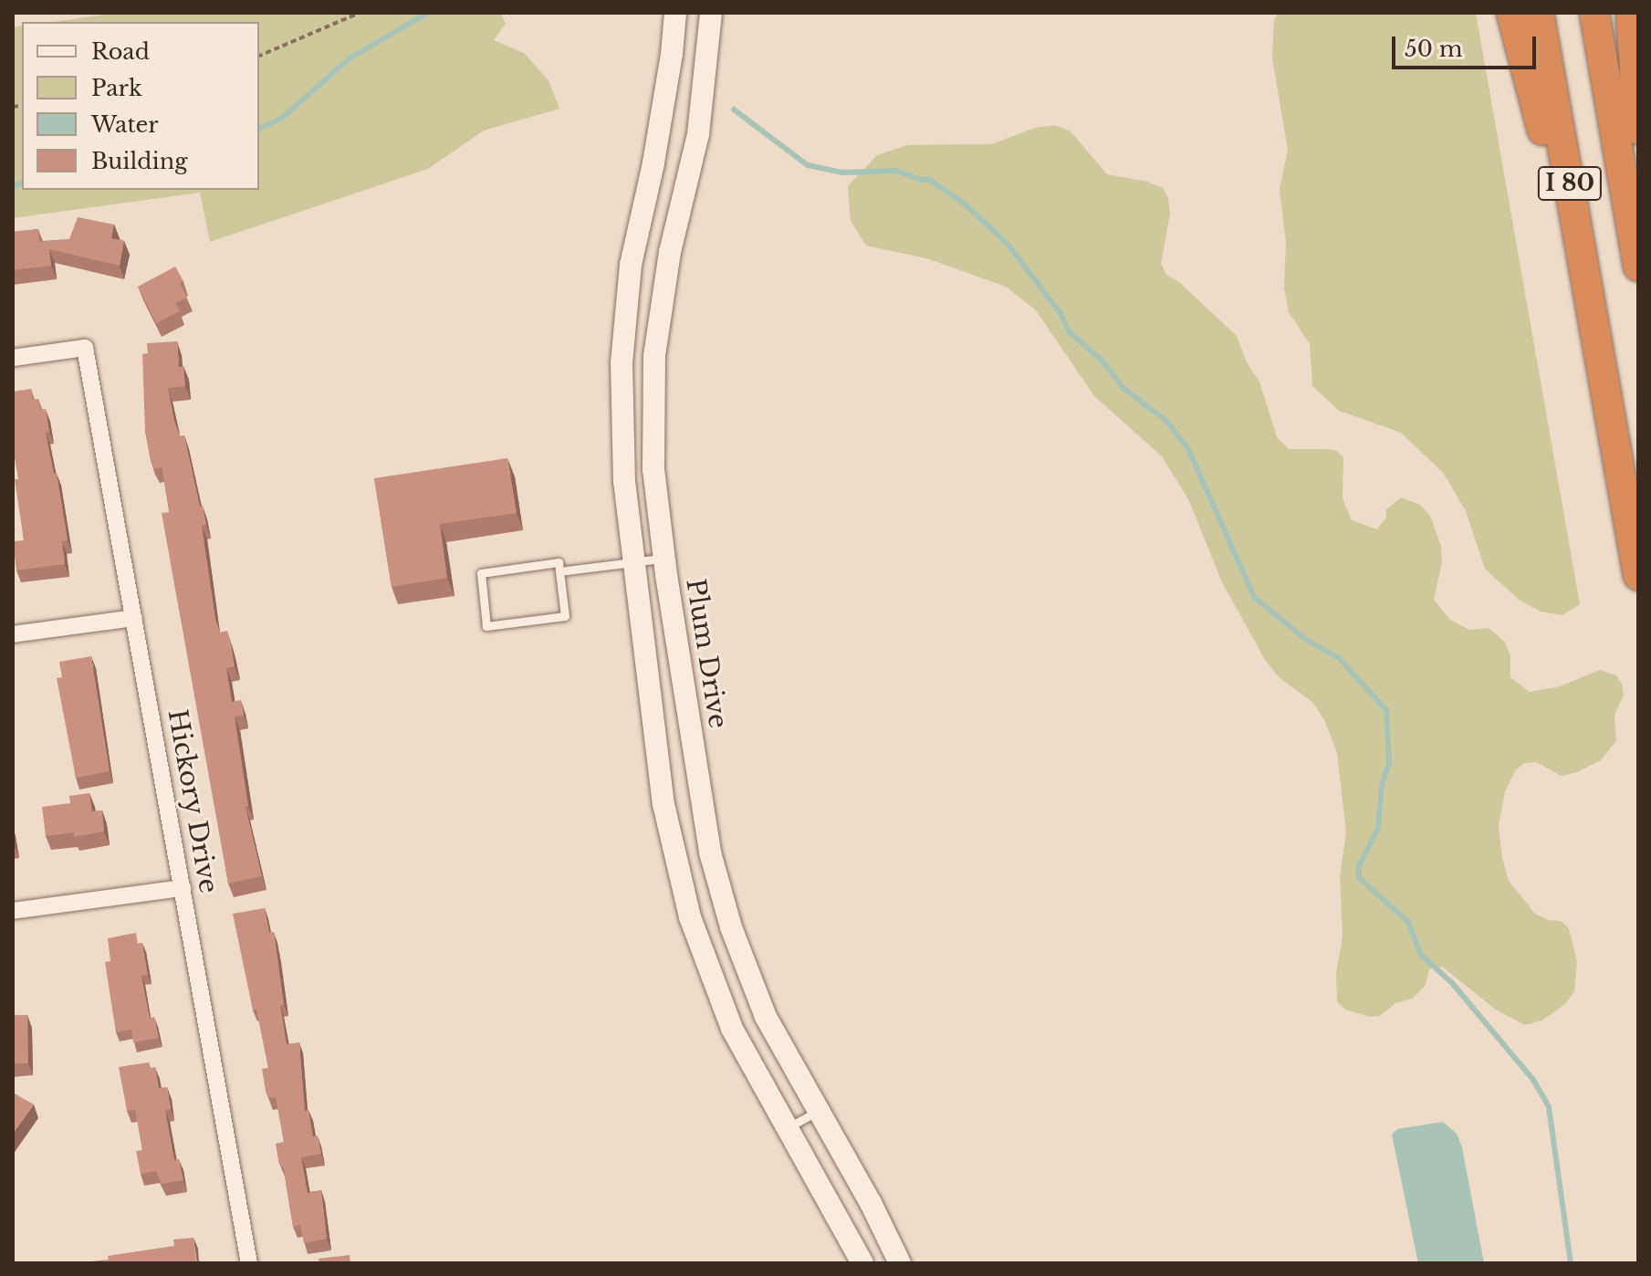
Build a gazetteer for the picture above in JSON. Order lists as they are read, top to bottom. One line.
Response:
{"streets":{"highway":["I 80"],"street":["Plum Drive","Hickory Drive"]},"legend":["Road","Park","Water","Building"],"scale_bar":"50 m"}
